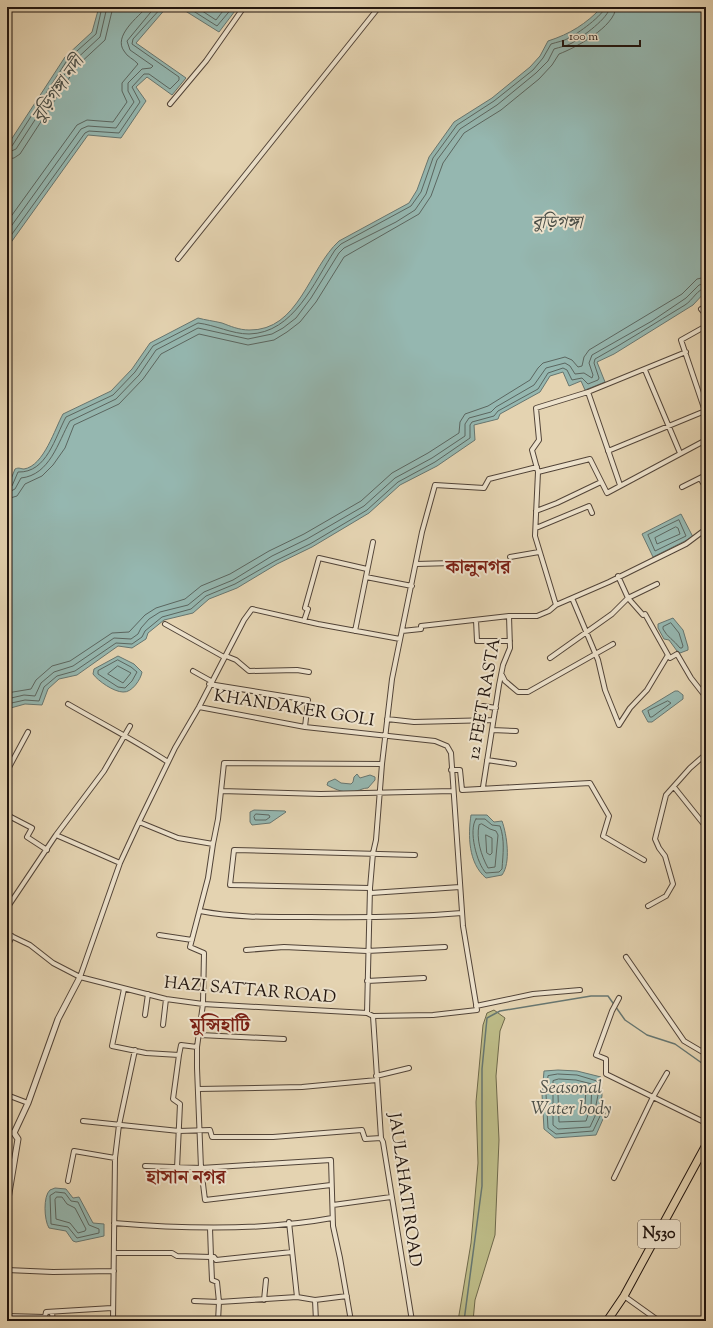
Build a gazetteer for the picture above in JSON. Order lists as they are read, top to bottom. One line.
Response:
{"streets":{"highway":["N530"],"street":["12 FEET RASTA","KHANDAKER GOLI","HAZI SATTAR ROAD","JAULAHATI ROAD"]},"crossings":[["HAZI SATTAR ROAD","JAULAHATI ROAD"]],"districts":["কালুনগর","মুন্সিহাটি","হাসান নগর"],"water":["বুড়িগঙ্গা নদী","বুড়িগঙ্গা","Seasonal Water body"],"scale_bar":"100 m"}
